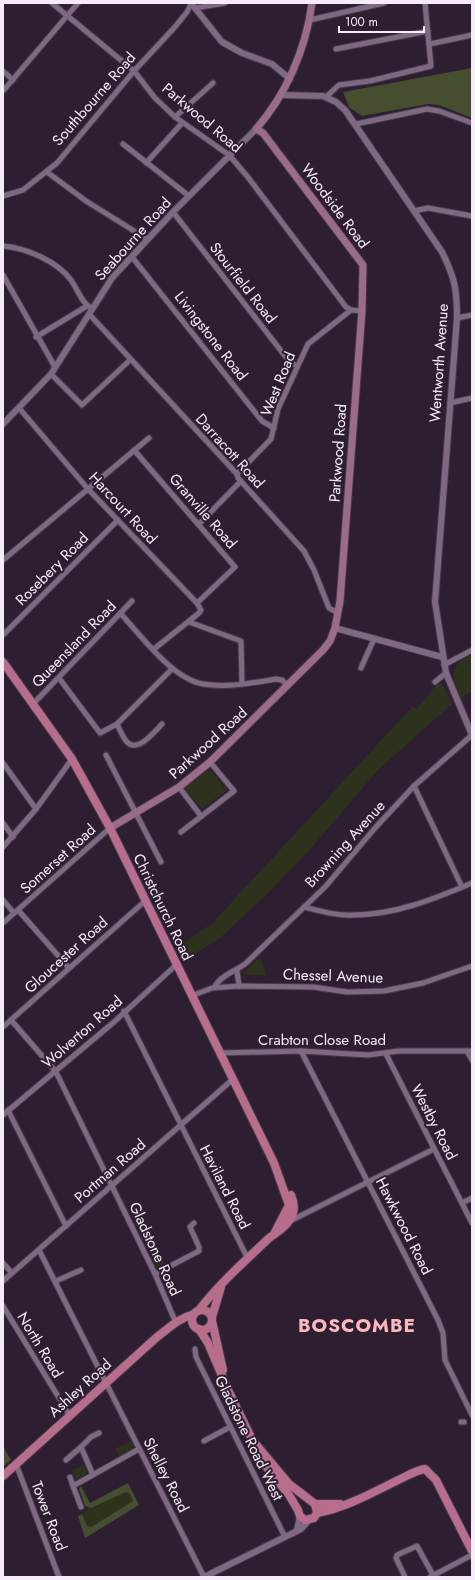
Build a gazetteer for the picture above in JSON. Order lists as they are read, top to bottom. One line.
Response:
{"streets":{"main road":["Parkwood Road","Woodside Road","Seabourne Road","Christchurch Road","Ashley Road"],"street":["Southbourne Road","Stourfield Road","Livingstone Road","Wentworth Avenue","West Road","Darracott Road","Harcourt Road","Granville Road","Rosebery Road","Queensland Road","Browning Avenue","Somerset Road","Gloucester Road","Chessel Avenue","Wolverton Road","Crabton Close Road","Westby Road","Portman Road","Haviland Road","Hawkwood Road","Gladstone Road","North Road","Gladstone Road West","Shelley Road","Tower Road"]},"crossings":[["Southbourne Road","Parkwood Road"],["Parkwood Road","Woodside Road"],["Parkwood Road","Seabourne Road"],["Parkwood Road","West Road"],["Parkwood Road","Darracott Road"],["Parkwood Road","Somerset Road"],["Parkwood Road","Christchurch Road"],["Woodside Road","Seabourne Road"],["Seabourne Road","Stourfield Road"],["Seabourne Road","Livingstone Road"],["Seabourne Road","Darracott Road"],["Seabourne Road","Harcourt Road"],["Stourfield Road","West Road"],["Livingstone Road","West Road"],["Wentworth Avenue","Browning Avenue"],["West Road","Darracott Road"],["Harcourt Road","Granville Road"],["Harcourt Road","Rosebery Road"],["Queensland Road","Christchurch Road"],["Browning Avenue","Chessel Avenue"],["Somerset Road","Christchurch Road"],["Christchurch Road","Gloucester Road"],["Christchurch Road","Chessel Avenue"],["Christchurch Road","Wolverton Road"],["Christchurch Road","Crabton Close Road"],["Christchurch Road","Portman Road"],["Christchurch Road","Ashley Road"],["Gloucester Road","Gladstone Road"],["Wolverton Road","Haviland Road"],["Wolverton Road","Gladstone Road"],["Crabton Close Road","Westby Road"],["Crabton Close Road","Hawkwood Road"],["Portman Road","Haviland Road"],["Portman Road","Gladstone Road"],["Portman Road","Shelley Road"],["Haviland Road","Ashley Road"],["Gladstone Road","Ashley Road"],["North Road","Ashley Road"],["Ashley Road","Shelley Road"],["Ashley Road","Tower Road"]],"districts":["BOSCOMBE"],"scale_bar":"100 m"}
